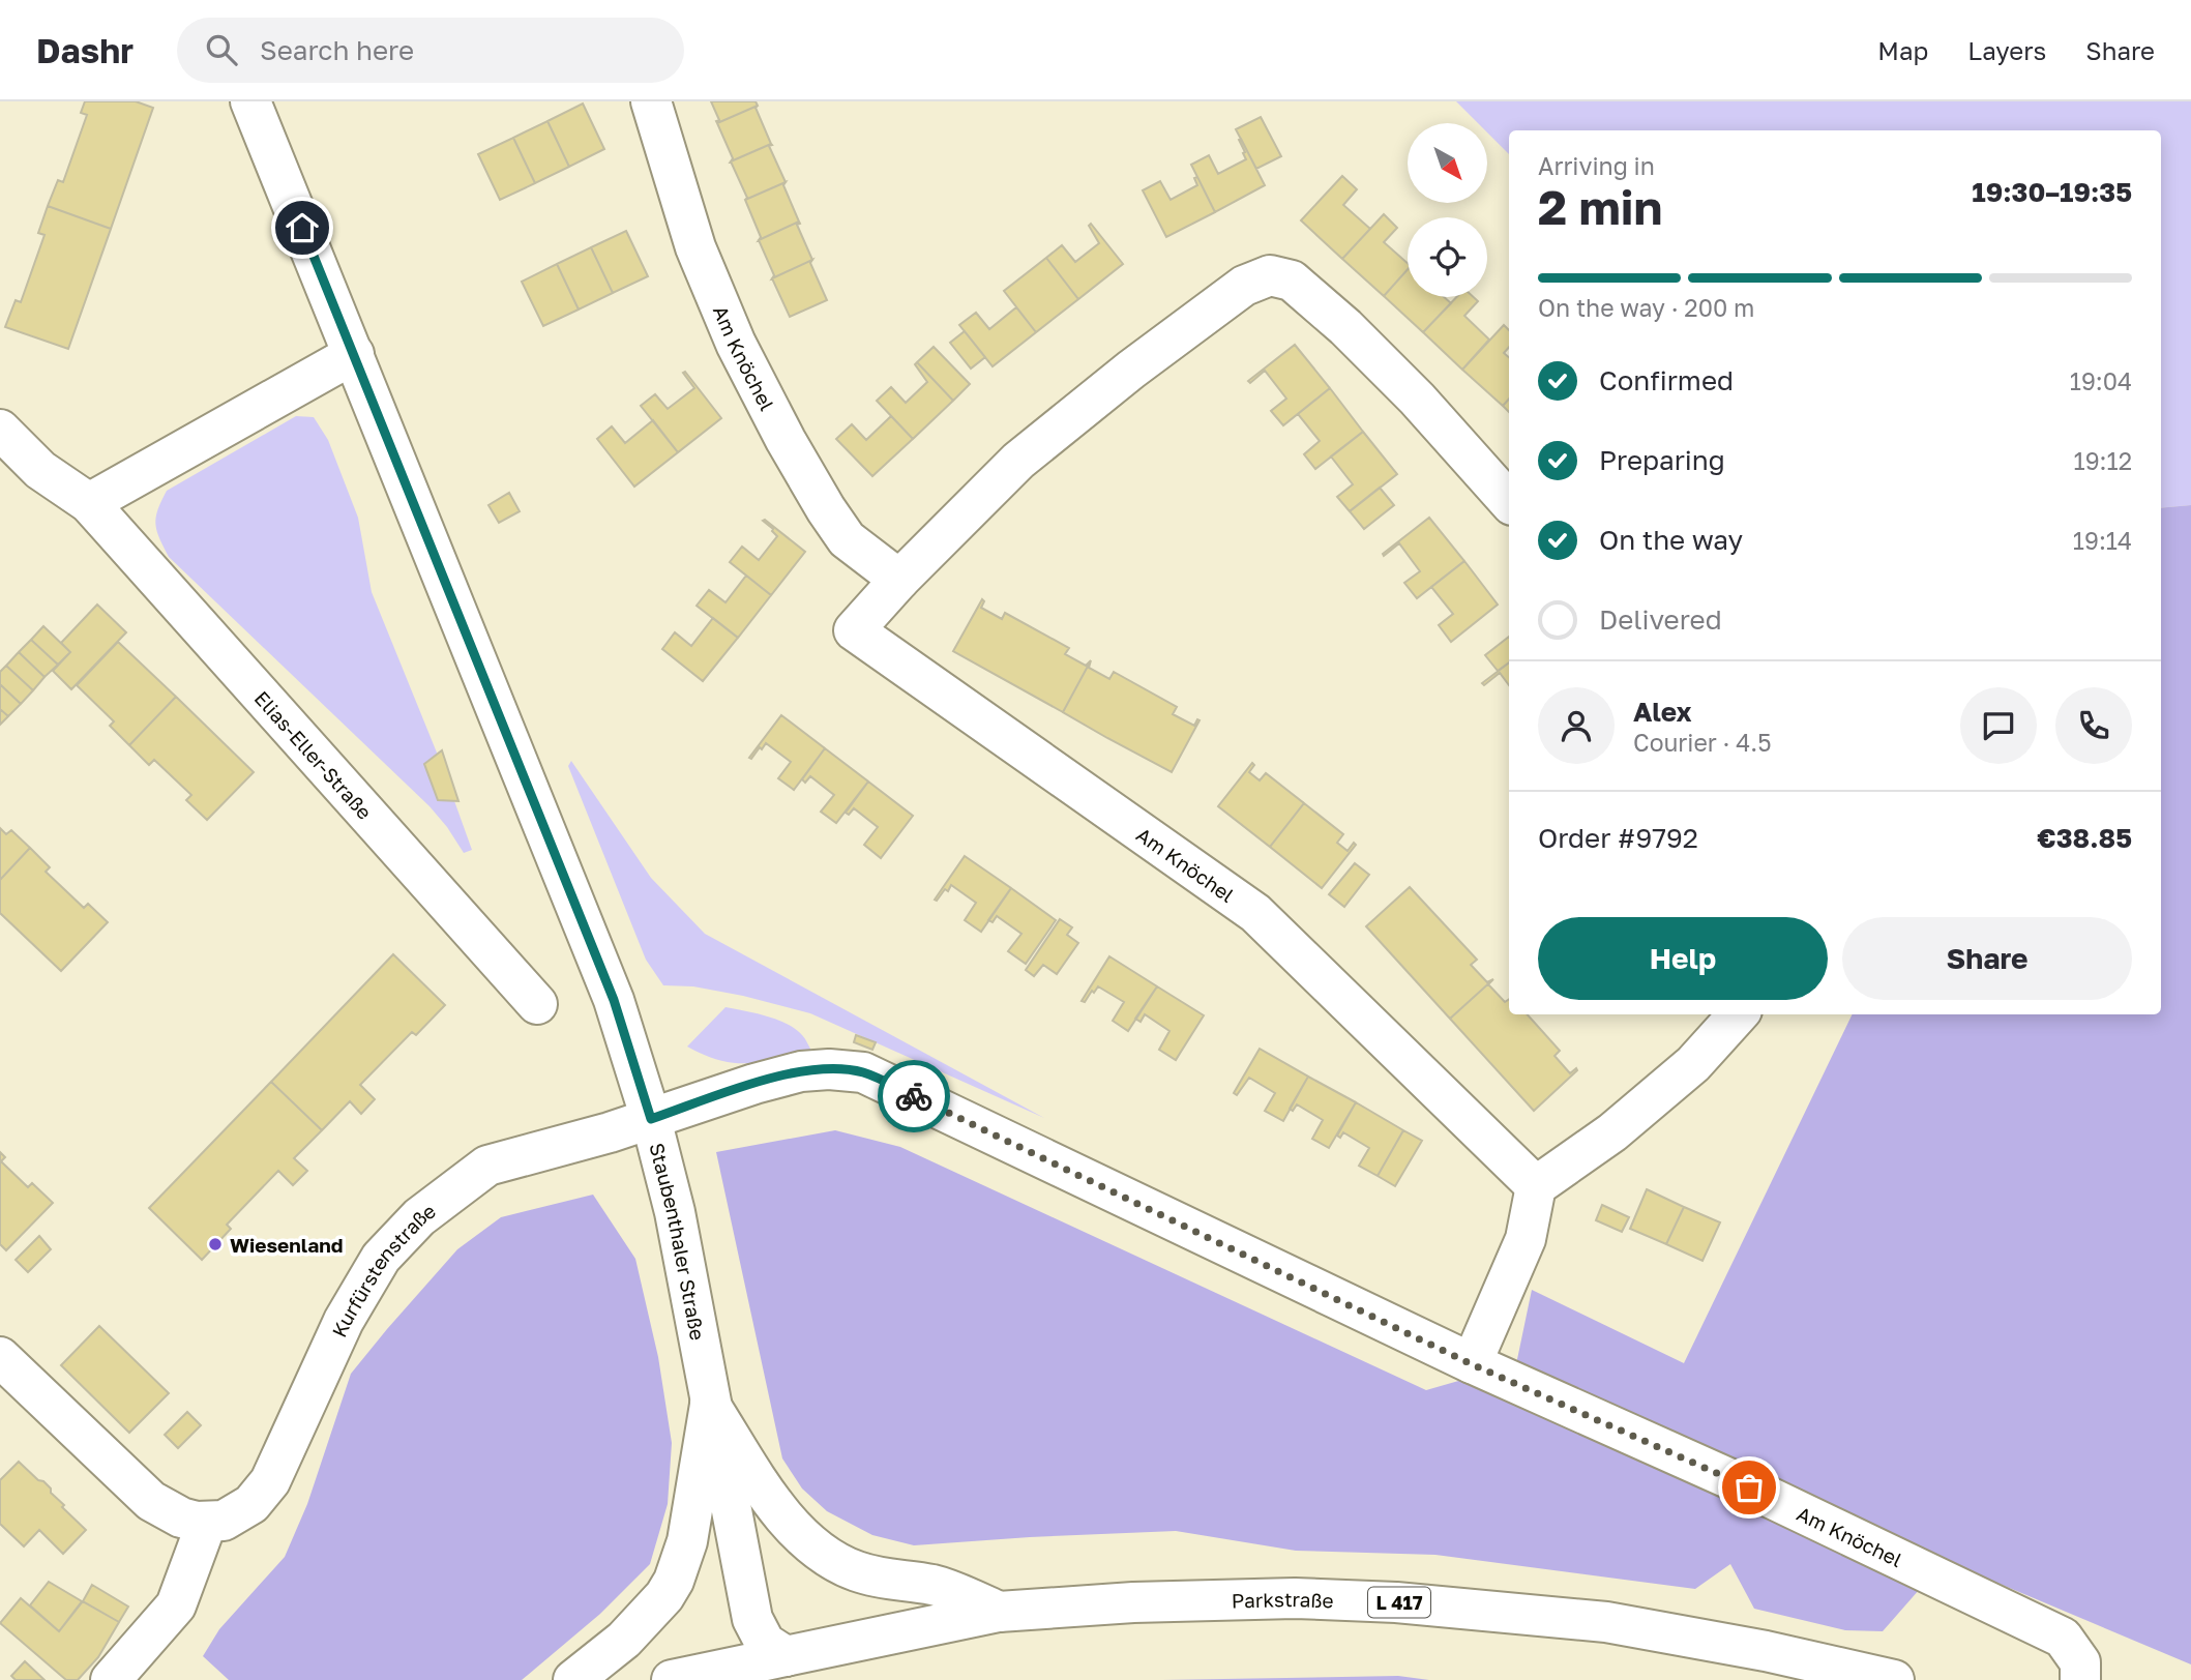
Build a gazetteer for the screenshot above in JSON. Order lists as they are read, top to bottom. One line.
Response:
{"streets":{"main road":["Am Knöchel","Elias-Eller-Straße","Staubenthaler Straße","Kurfürstenstraße","Parkstraße","L 417"]},"crossings":[["Am Knöchel","Staubenthaler Straße"],["Am Knöchel","Kurfürstenstraße"],["Staubenthaler Straße","Kurfürstenstraße"],["Staubenthaler Straße","Parkstraße"]],"places":["Wiesenland"],"north":"bottom right","page":{"header":"Dashr","search":"Search here","nav":["Map","Layers","Share"],"heading":["2 min","Arriving in","19:30–19:35"],"panel":["Alex","Courier · 4.5","Order #9792","€38.85"],"bar":"On the way · 200 m","list":[["Confirmed","19:04"],["Preparing","19:12"],["On the way","19:14"],"Delivered"],"buttons":["Help","Share"]}}
